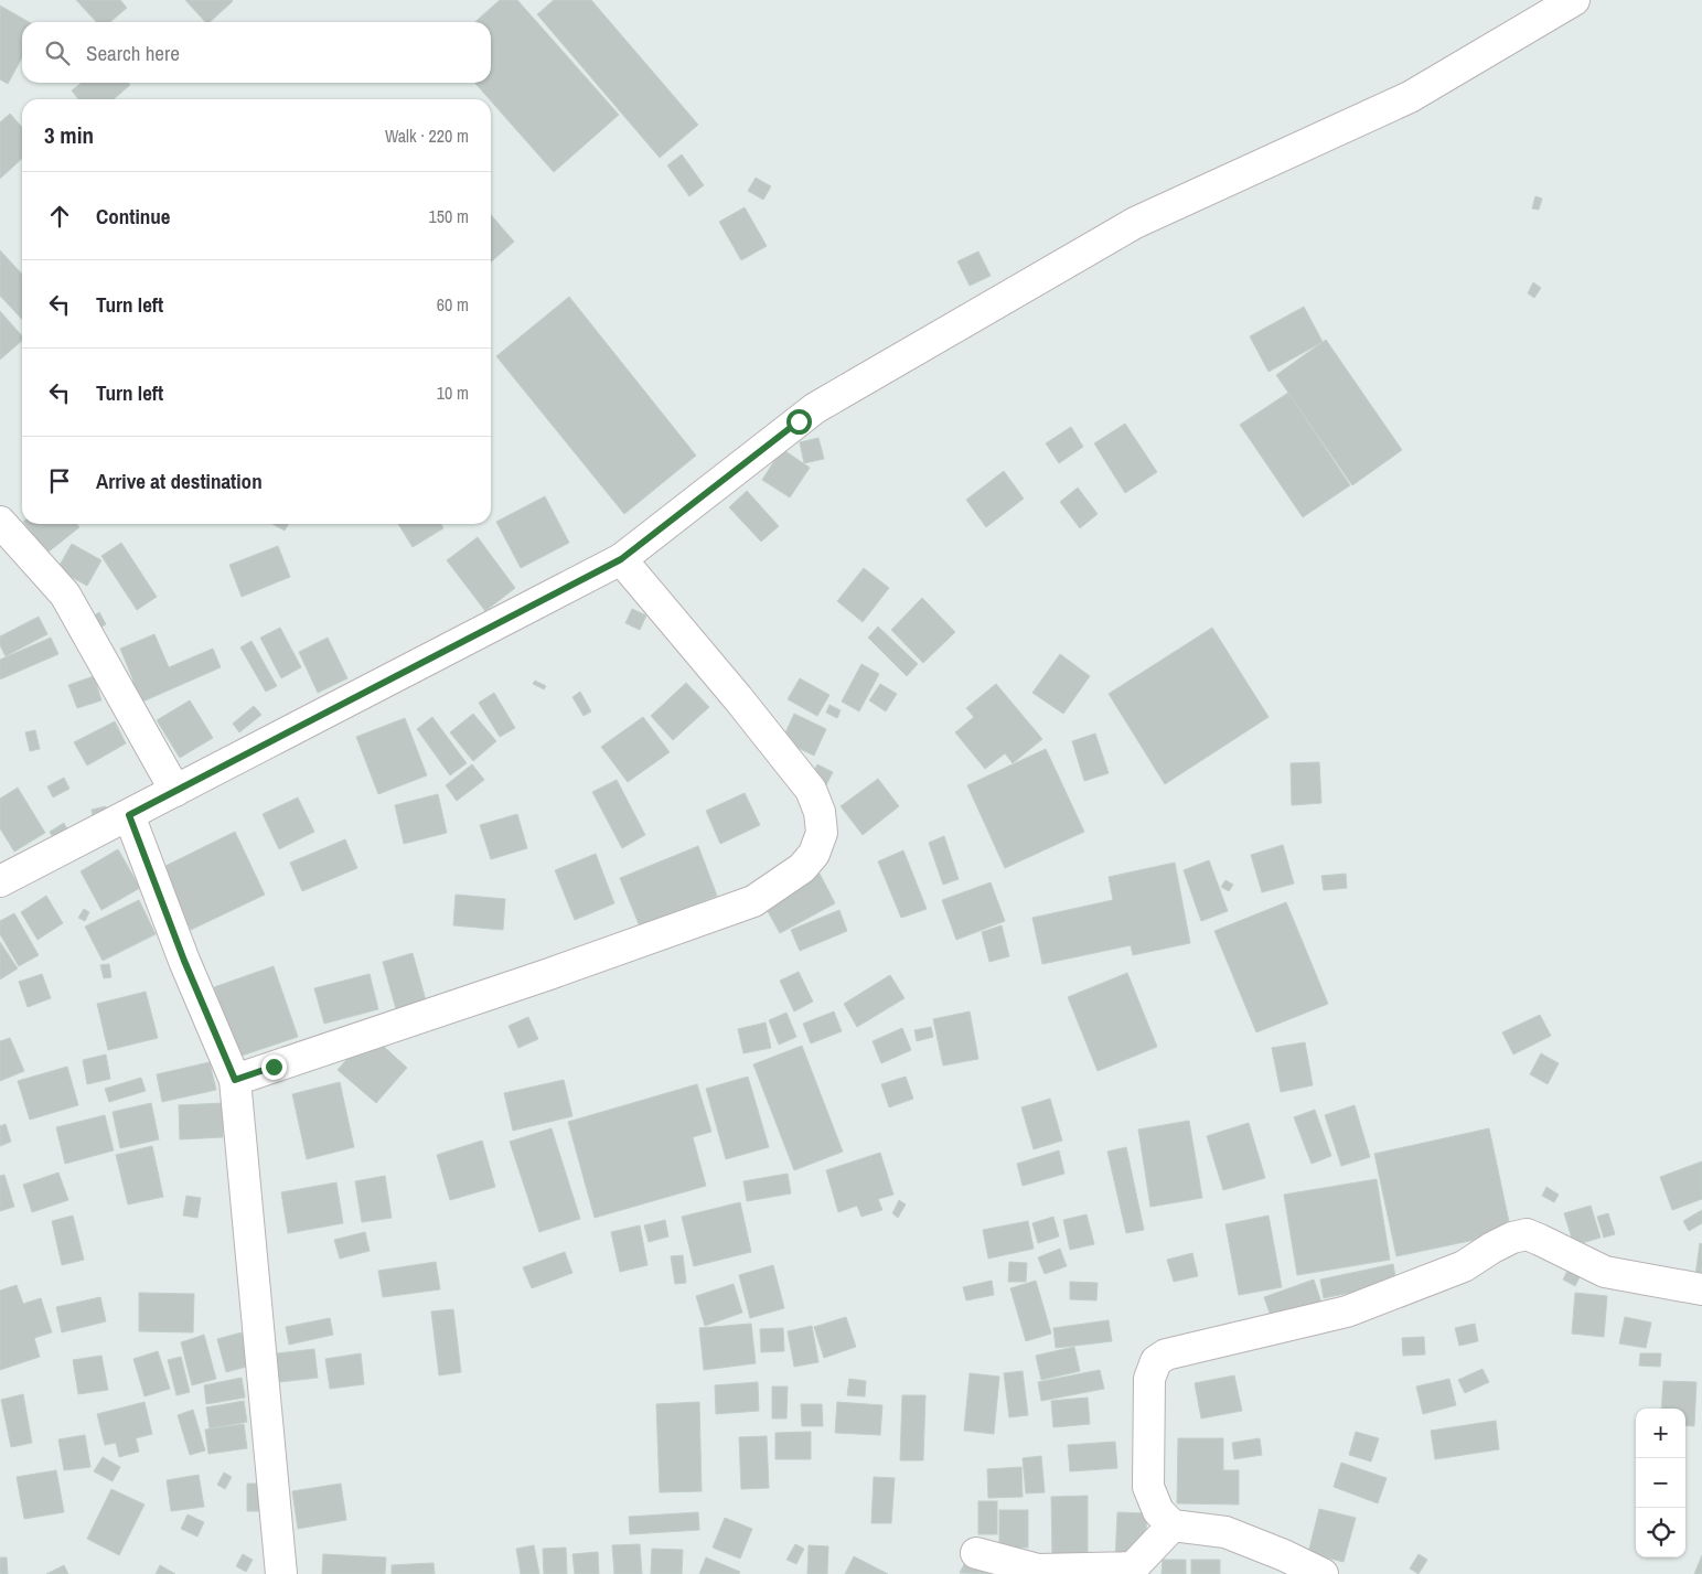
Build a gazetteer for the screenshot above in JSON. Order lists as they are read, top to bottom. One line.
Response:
{"page":{"search":"Search here","heading":["3 min","Walk · 220 m"],"list":[["Continue","150 m"],["Turn left","60 m"],["Turn left","10 m"],"Arrive at destination"],"map_buttons":["+","−"]}}
